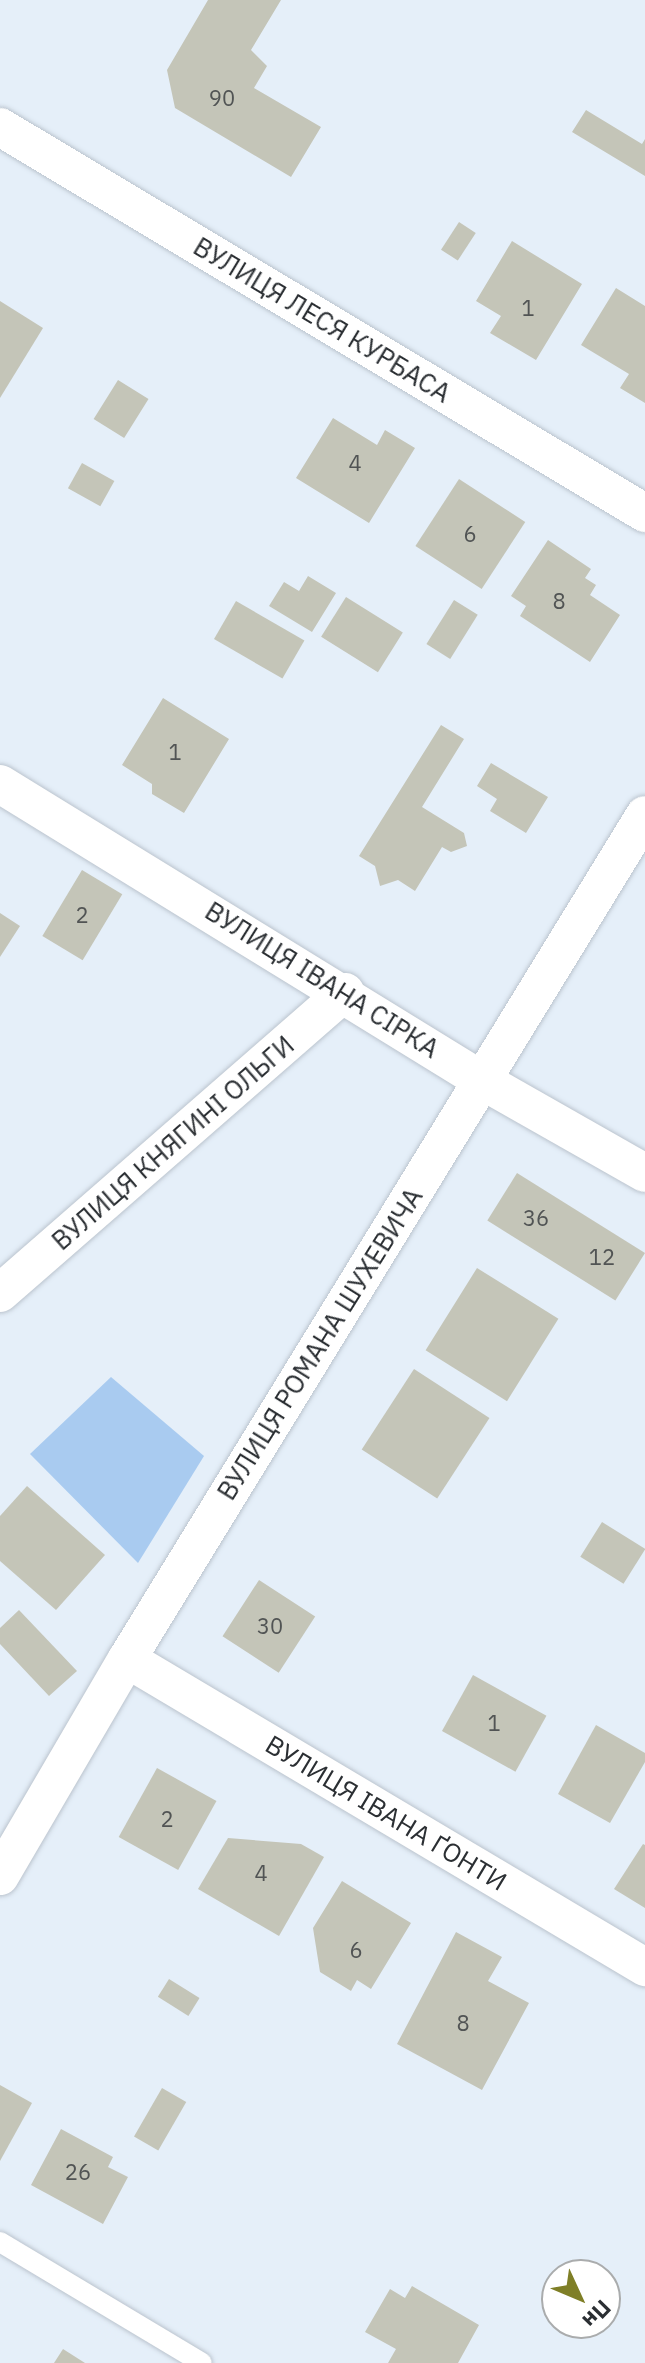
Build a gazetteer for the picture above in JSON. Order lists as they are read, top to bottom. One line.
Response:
{"streets":{"street":["ВУЛИЦЯ ЛЕСЯ КУРБАСА","ВУЛИЦЯ ІВАНА СІРКА","ВУЛИЦЯ КНЯГИНІ ОЛЬГИ","ВУЛИЦЯ РОМАНА ШУХЕВИЧА","ВУЛИЦЯ ІВАНА ҐОНТИ"]},"crossings":[["ВУЛИЦЯ ІВАНА СІРКА","ВУЛИЦЯ КНЯГИНІ ОЛЬГИ"],["ВУЛИЦЯ ІВАНА СІРКА","ВУЛИЦЯ РОМАНА ШУХЕВИЧА"],["ВУЛИЦЯ РОМАНА ШУХЕВИЧА","ВУЛИЦЯ ІВАНА ҐОНТИ"]],"house_numbers":["90","1","4","6","8","1","2","36","12","30","1","2","4","6","8","26"],"north":"bottom right"}
